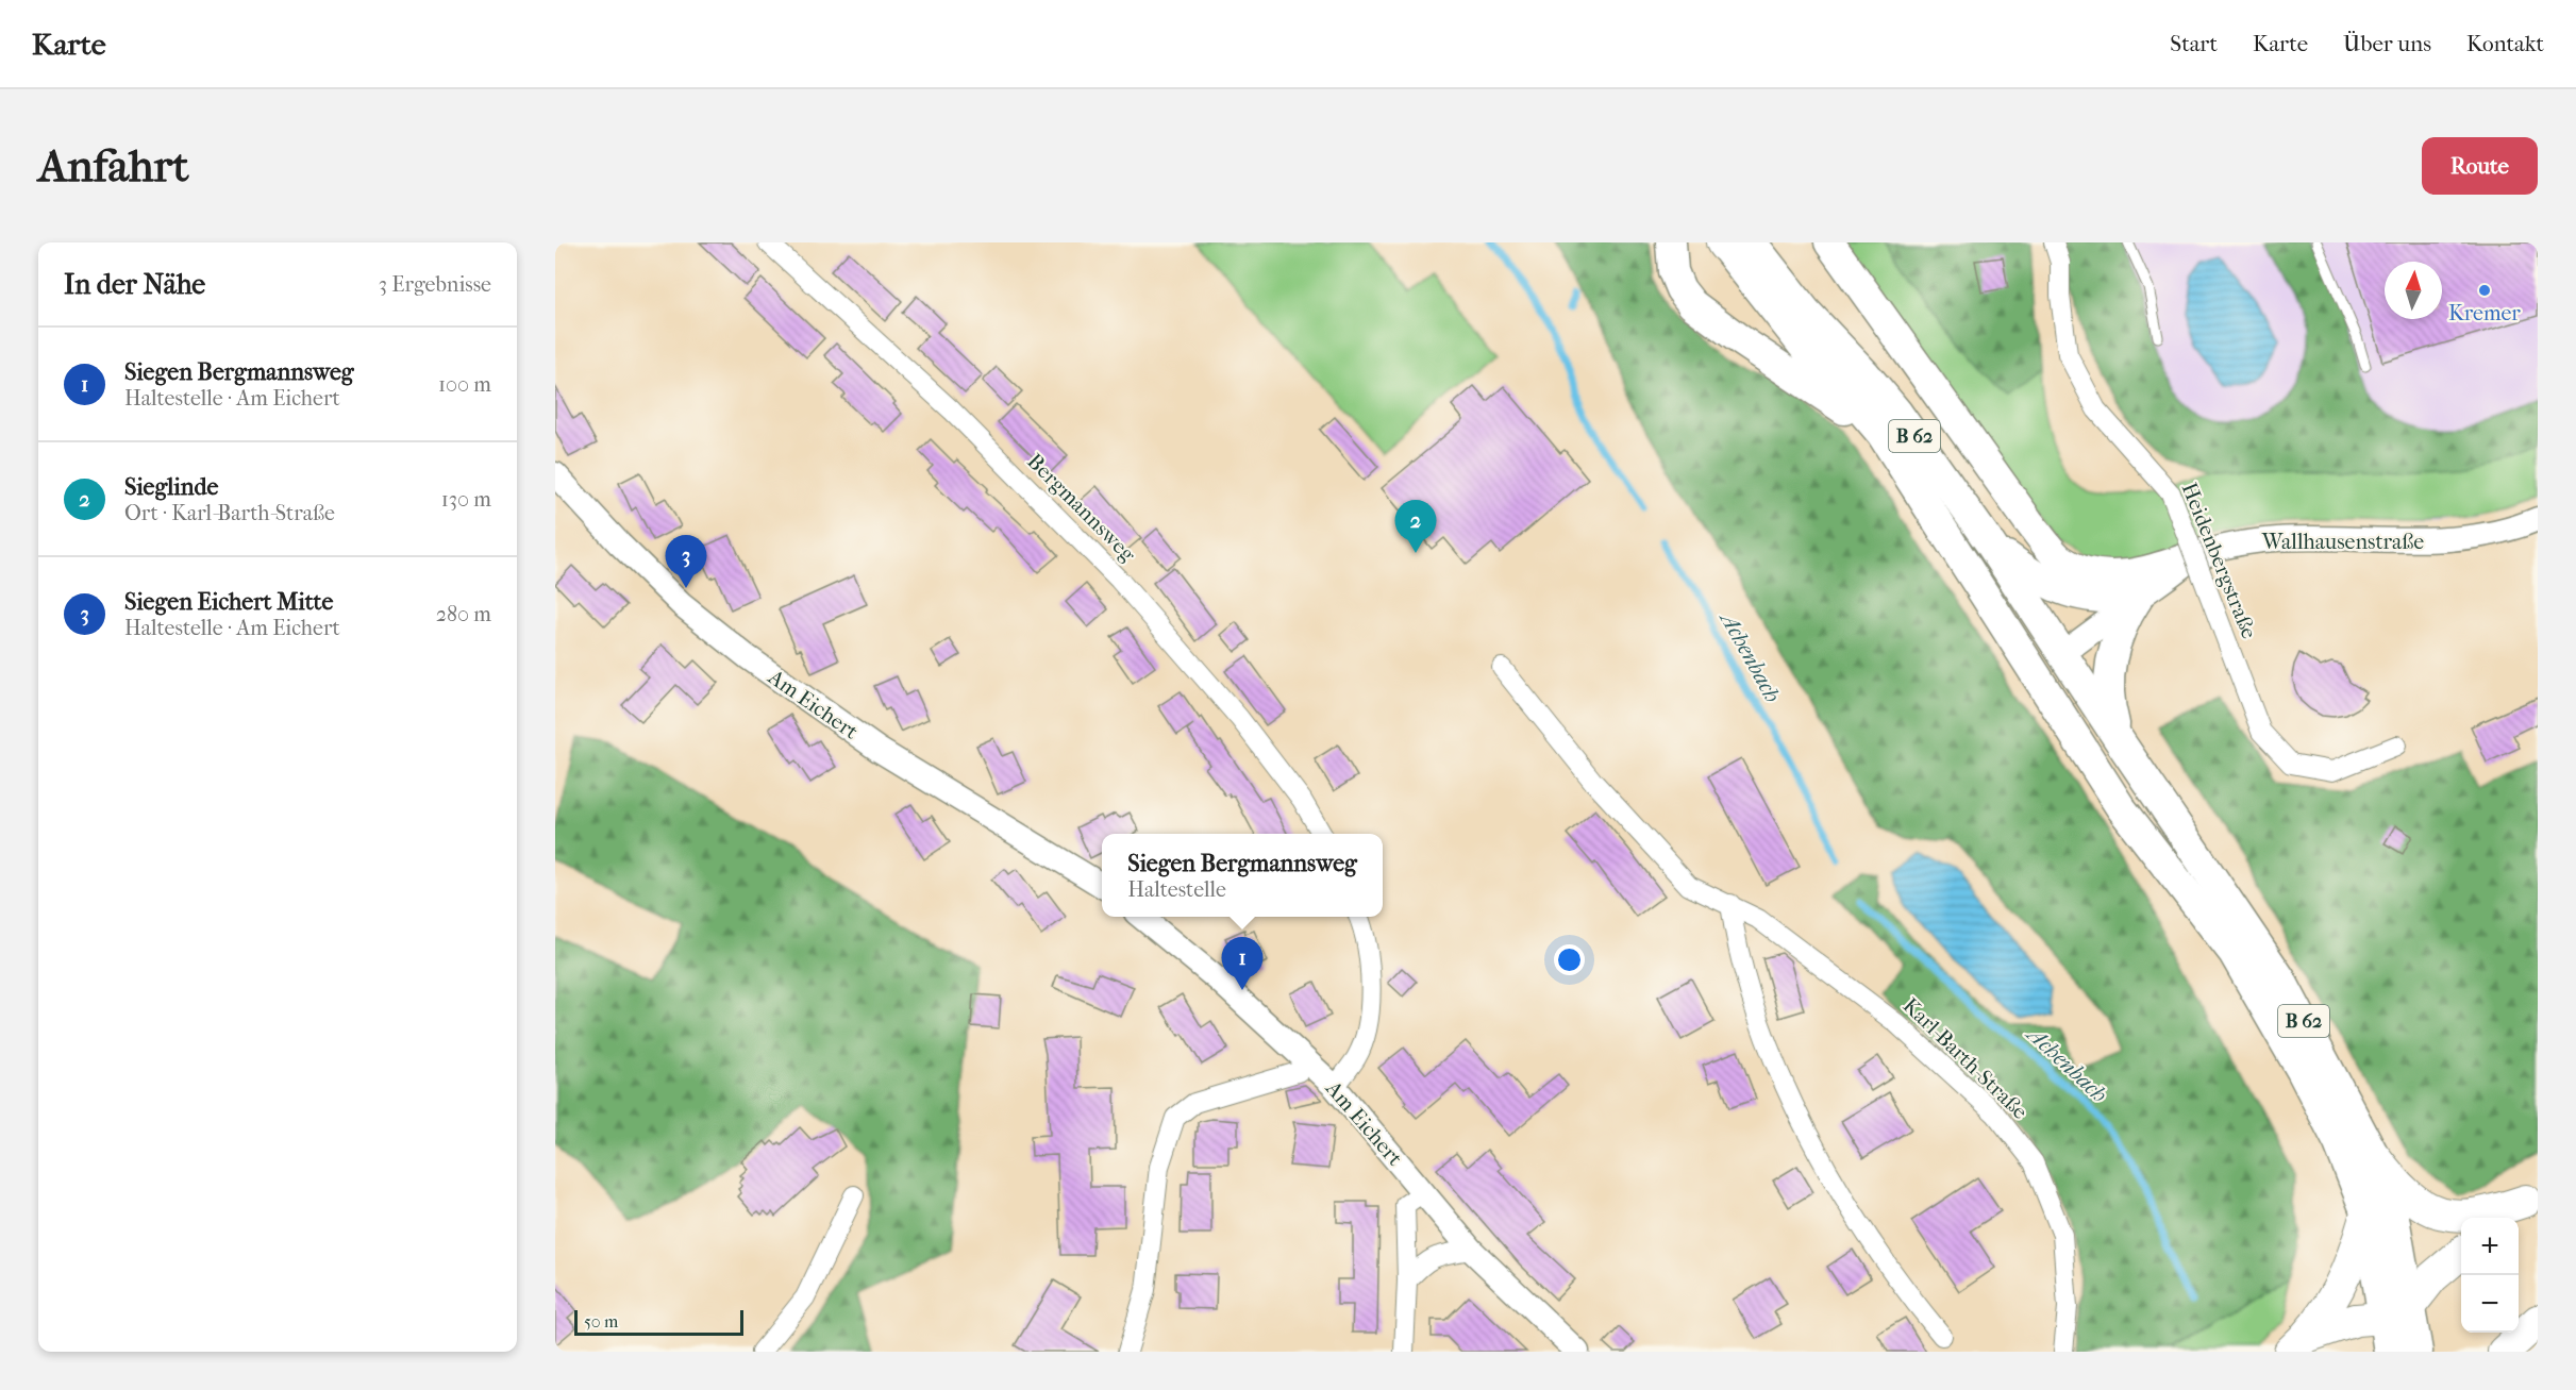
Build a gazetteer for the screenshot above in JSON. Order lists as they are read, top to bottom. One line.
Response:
{"streets":{"highway":["B 62"],"street":["Bergmannsweg","Wallhausenstraße","Heidenbergstraße","Am Eichert","Karl-Barth-Straße"]},"crossings":[["B 62","Wallhausenstraße"]],"water":["Achenbach"],"places":["Kremer"],"scale_bar":"50 m","north":"top","page":{"header":"Karte","nav":["Start","Karte","Über uns","Kontakt"],"buttons":"Route","title":"Anfahrt","heading":["In der Nähe","3 Ergebnisse"],"list":[{"mark":"1","name":"Siegen Bergmannsweg","note":"Haltestelle · Am Eichert","value":"100 m"},{"mark":"2","name":"Sieglinde","note":"Ort · Karl-Barth-Straße","value":"130 m"},{"mark":"3","name":"Siegen Eichert Mitte","note":"Haltestelle · Am Eichert","value":"280 m"}],"pins":["2","3","1"],"popup":["Siegen Bergmannsweg","Haltestelle"],"map_buttons":["+","−"],"scale":"50 m"}}
